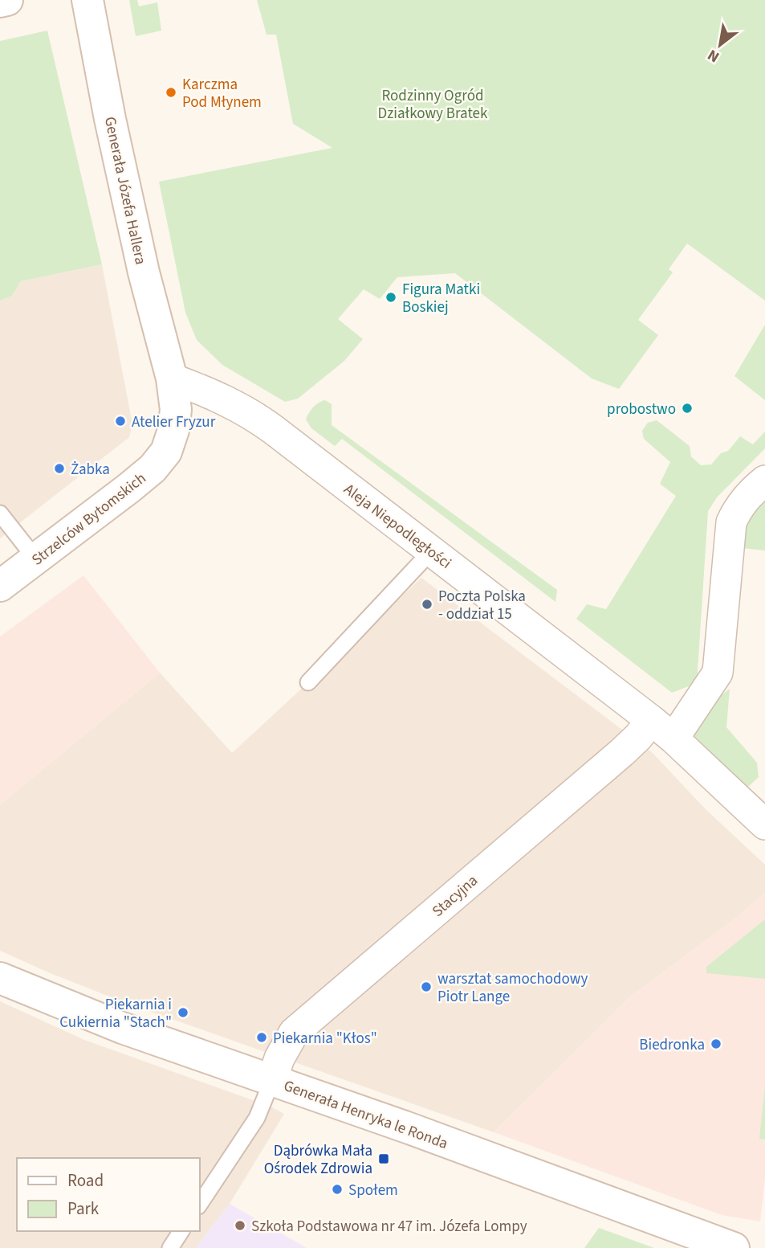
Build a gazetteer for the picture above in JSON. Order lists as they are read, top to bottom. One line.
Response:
{"streets":{"street":["Generała Józefa Hallera","Strzelców Bytomskich","Aleja Niepodległości","Stacyjna","Generała Henryka le Ronda"]},"crossings":[["Generała Józefa Hallera","Strzelców Bytomskich"],["Generała Józefa Hallera","Aleja Niepodległości"],["Strzelców Bytomskich","Aleja Niepodległości"],["Aleja Niepodległości","Stacyjna"],["Stacyjna","Generała Henryka le Ronda"]],"parks":["Rodzinny Ogród Działkowy Bratek"],"places":{"other":["Karczma Pod Młynem","Figura Matki Boskiej","probostwo","Atelier Fryzur","Żabka","Poczta Polska - oddział 15","warsztat samochodowy Piotr Lange","Piekarnia i Cukiernia \"Stach\"","Piekarnia \"Kłos\"","Biedronka","Społem","Szkoła Podstawowa nr 47 im. Józefa Lompy"],"transit":["Dąbrówka Mała Ośrodek Zdrowia"]},"legend":["Road","Park"],"north":"bottom left"}
